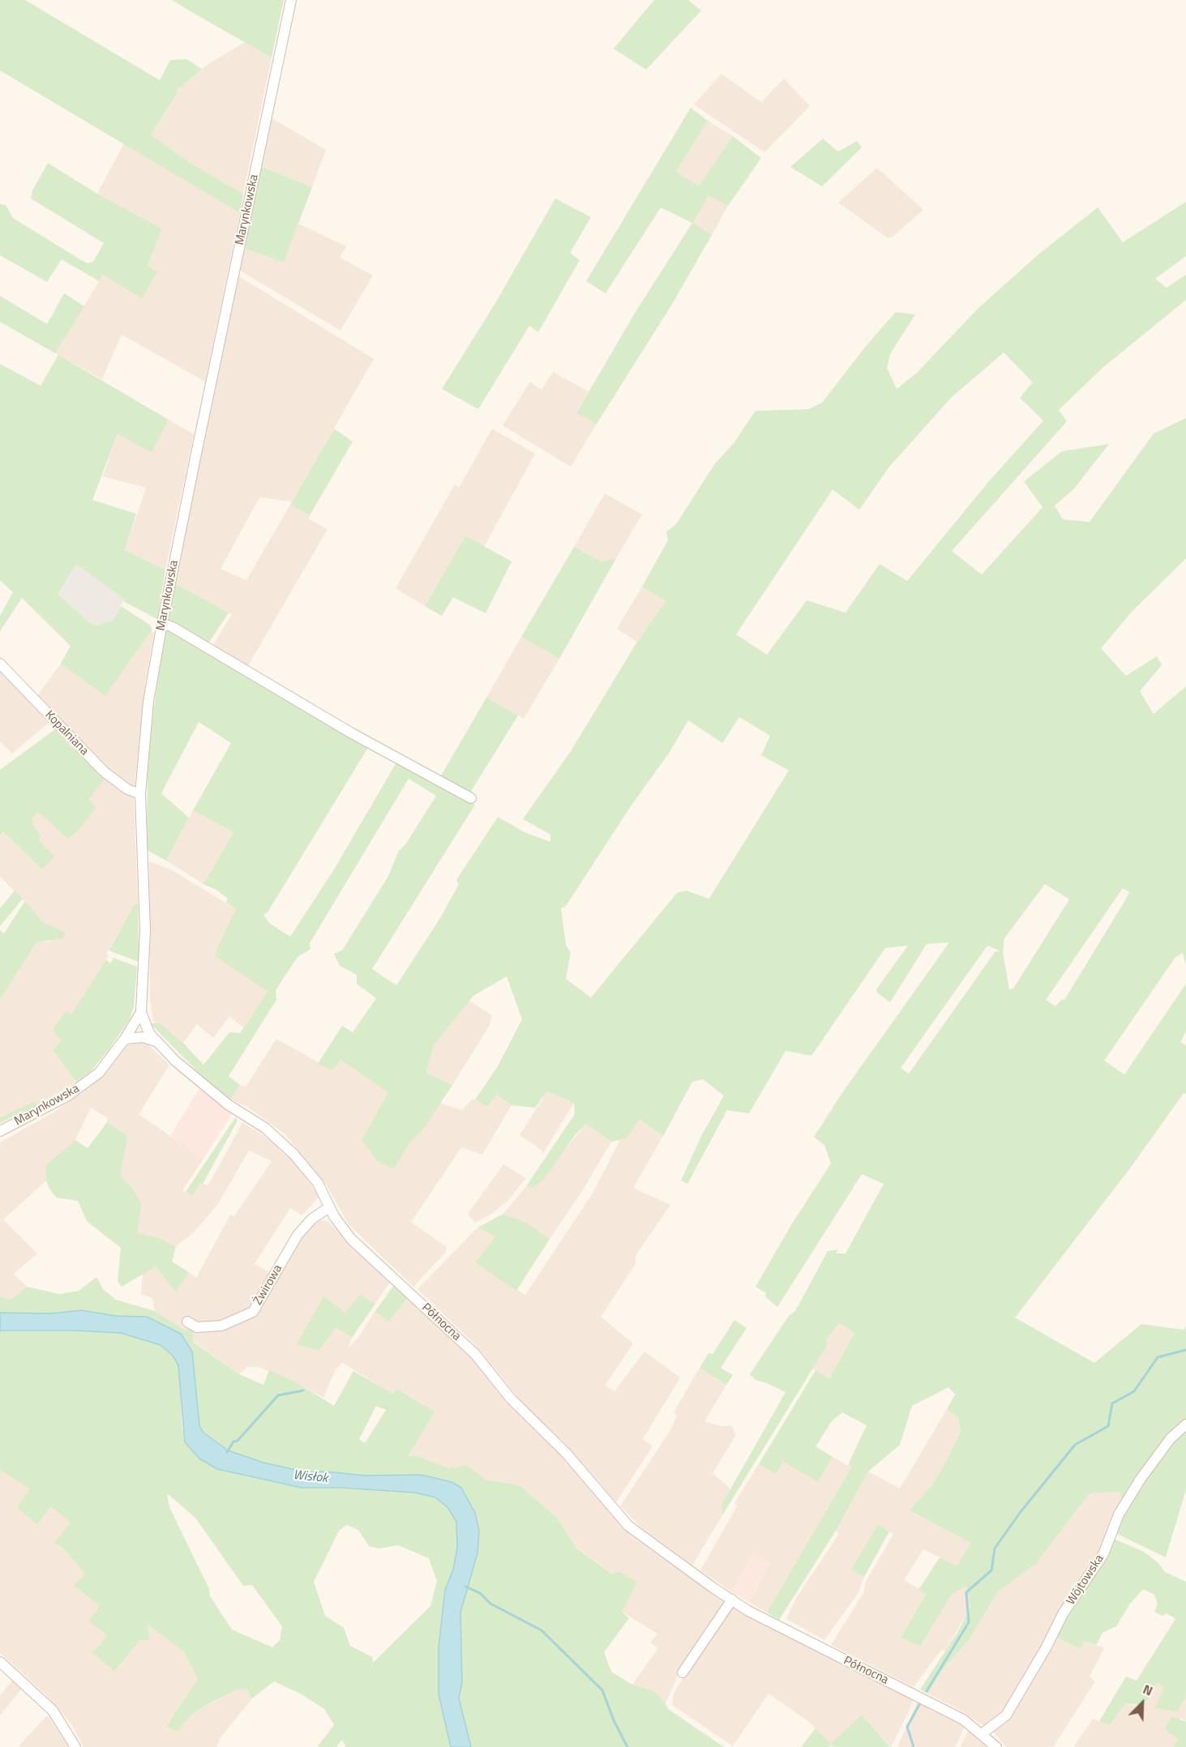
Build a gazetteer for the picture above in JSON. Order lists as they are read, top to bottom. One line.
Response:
{"streets":{"street":["Marynkowska","Kopalniana","Żwirowa","Północna","Wójtowska"]},"crossings":[["Marynkowska","Kopalniana"],["Marynkowska","Północna"],["Żwirowa","Północna"],["Północna","Wójtowska"]],"water":["Wisłok"],"north":"top right"}
